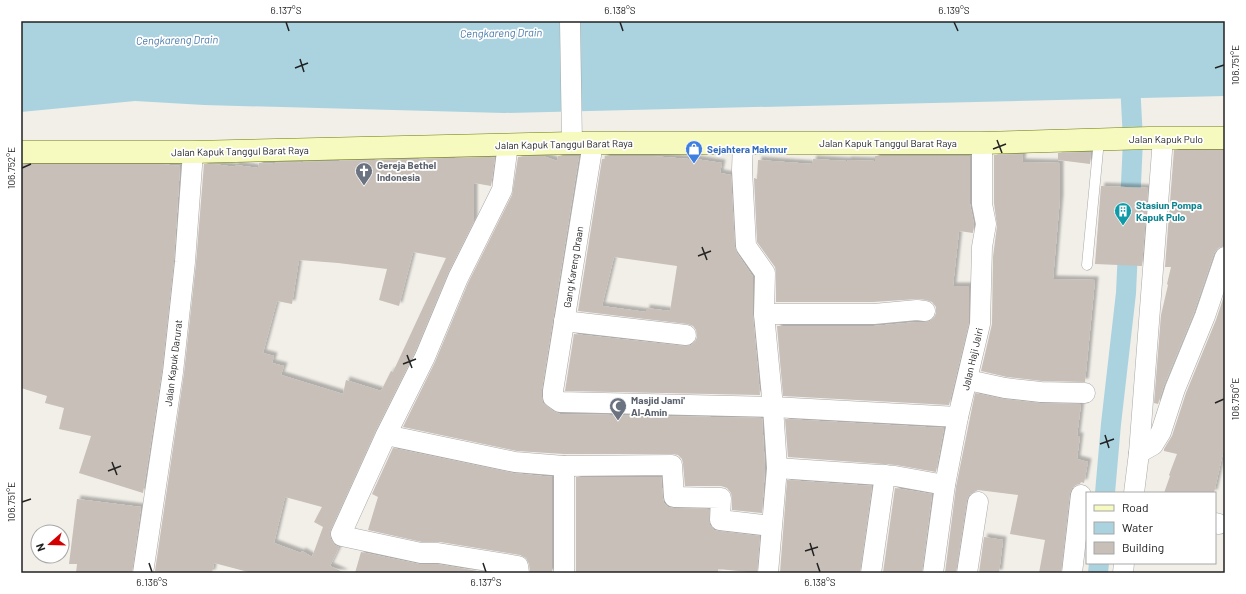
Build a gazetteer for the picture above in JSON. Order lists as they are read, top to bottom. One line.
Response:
{"streets":{"main road":["Jalan Kapuk Pulo","Jalan Kapuk Tanggul Barat Raya"],"street":["Gang Kareng Draan","Jalan Haji Jairi","Jalan Kapuk Darurat"]},"crossings":[["Jalan Kapuk Pulo","Jalan Kapuk Tanggul Barat Raya"],["Jalan Kapuk Tanggul Barat Raya","Gang Kareng Draan"],["Jalan Kapuk Tanggul Barat Raya","Jalan Haji Jairi"],["Jalan Kapuk Tanggul Barat Raya","Jalan Kapuk Darurat"]],"water":["Cengkareng Drain"],"places":{"shop":["Sejahtera Makmur"],"church":["Gereja Bethel Indonesia"],"building":["Stasiun Pompa Kapuk Pulo"],"mosque":["Masjid Jami' Al-Amin"]},"legend":["Road","Water","Building"],"north":"left","coordinates":["6.137°S","6.138°S","6.139°S","106.751°E","106.752°E","106.750°E","6.136°S"]}
